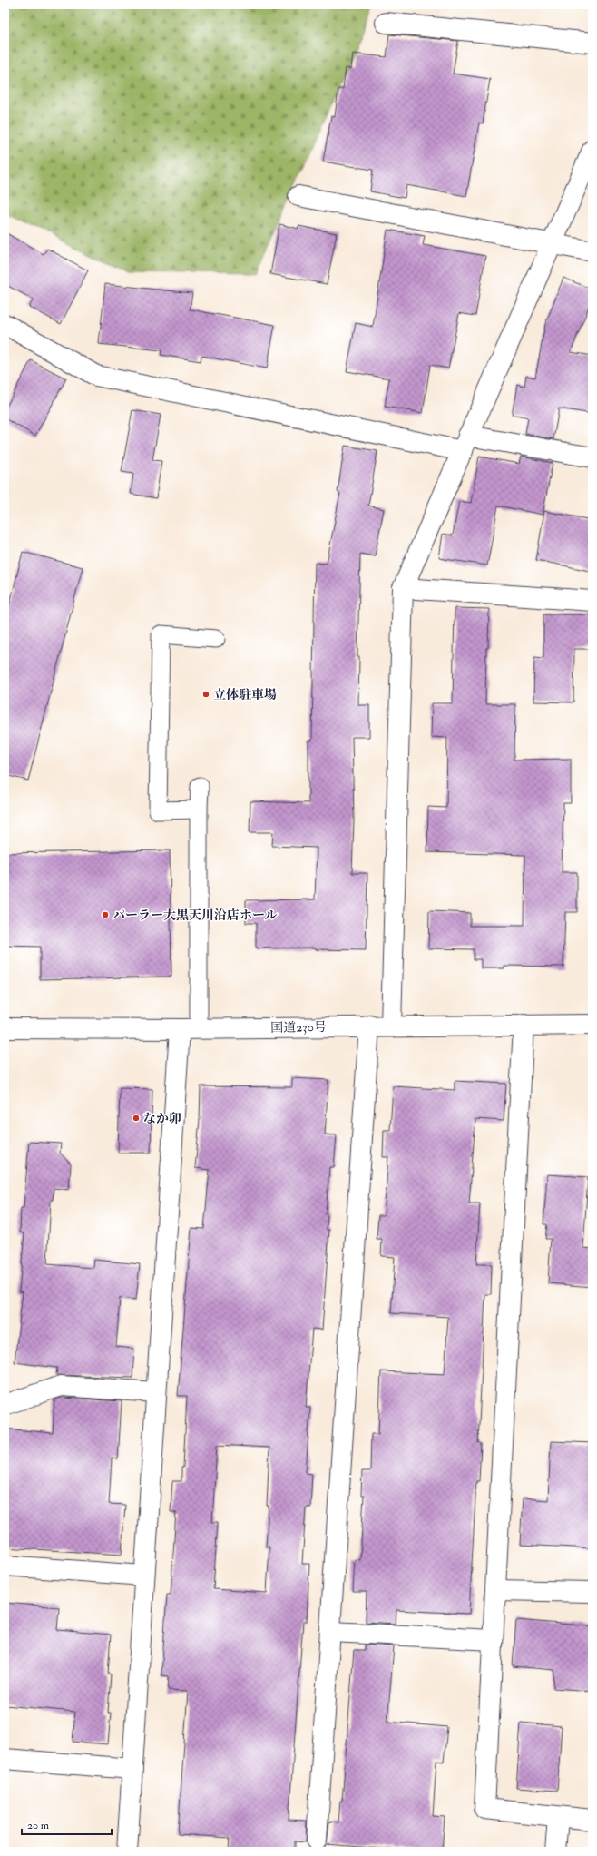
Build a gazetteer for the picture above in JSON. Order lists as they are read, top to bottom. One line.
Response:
{"streets":{"main road":["国道230号"]},"places":["立体駐車場","パーラー大黒天川沿店ホール","なか卯"],"scale_bar":"20 m"}
